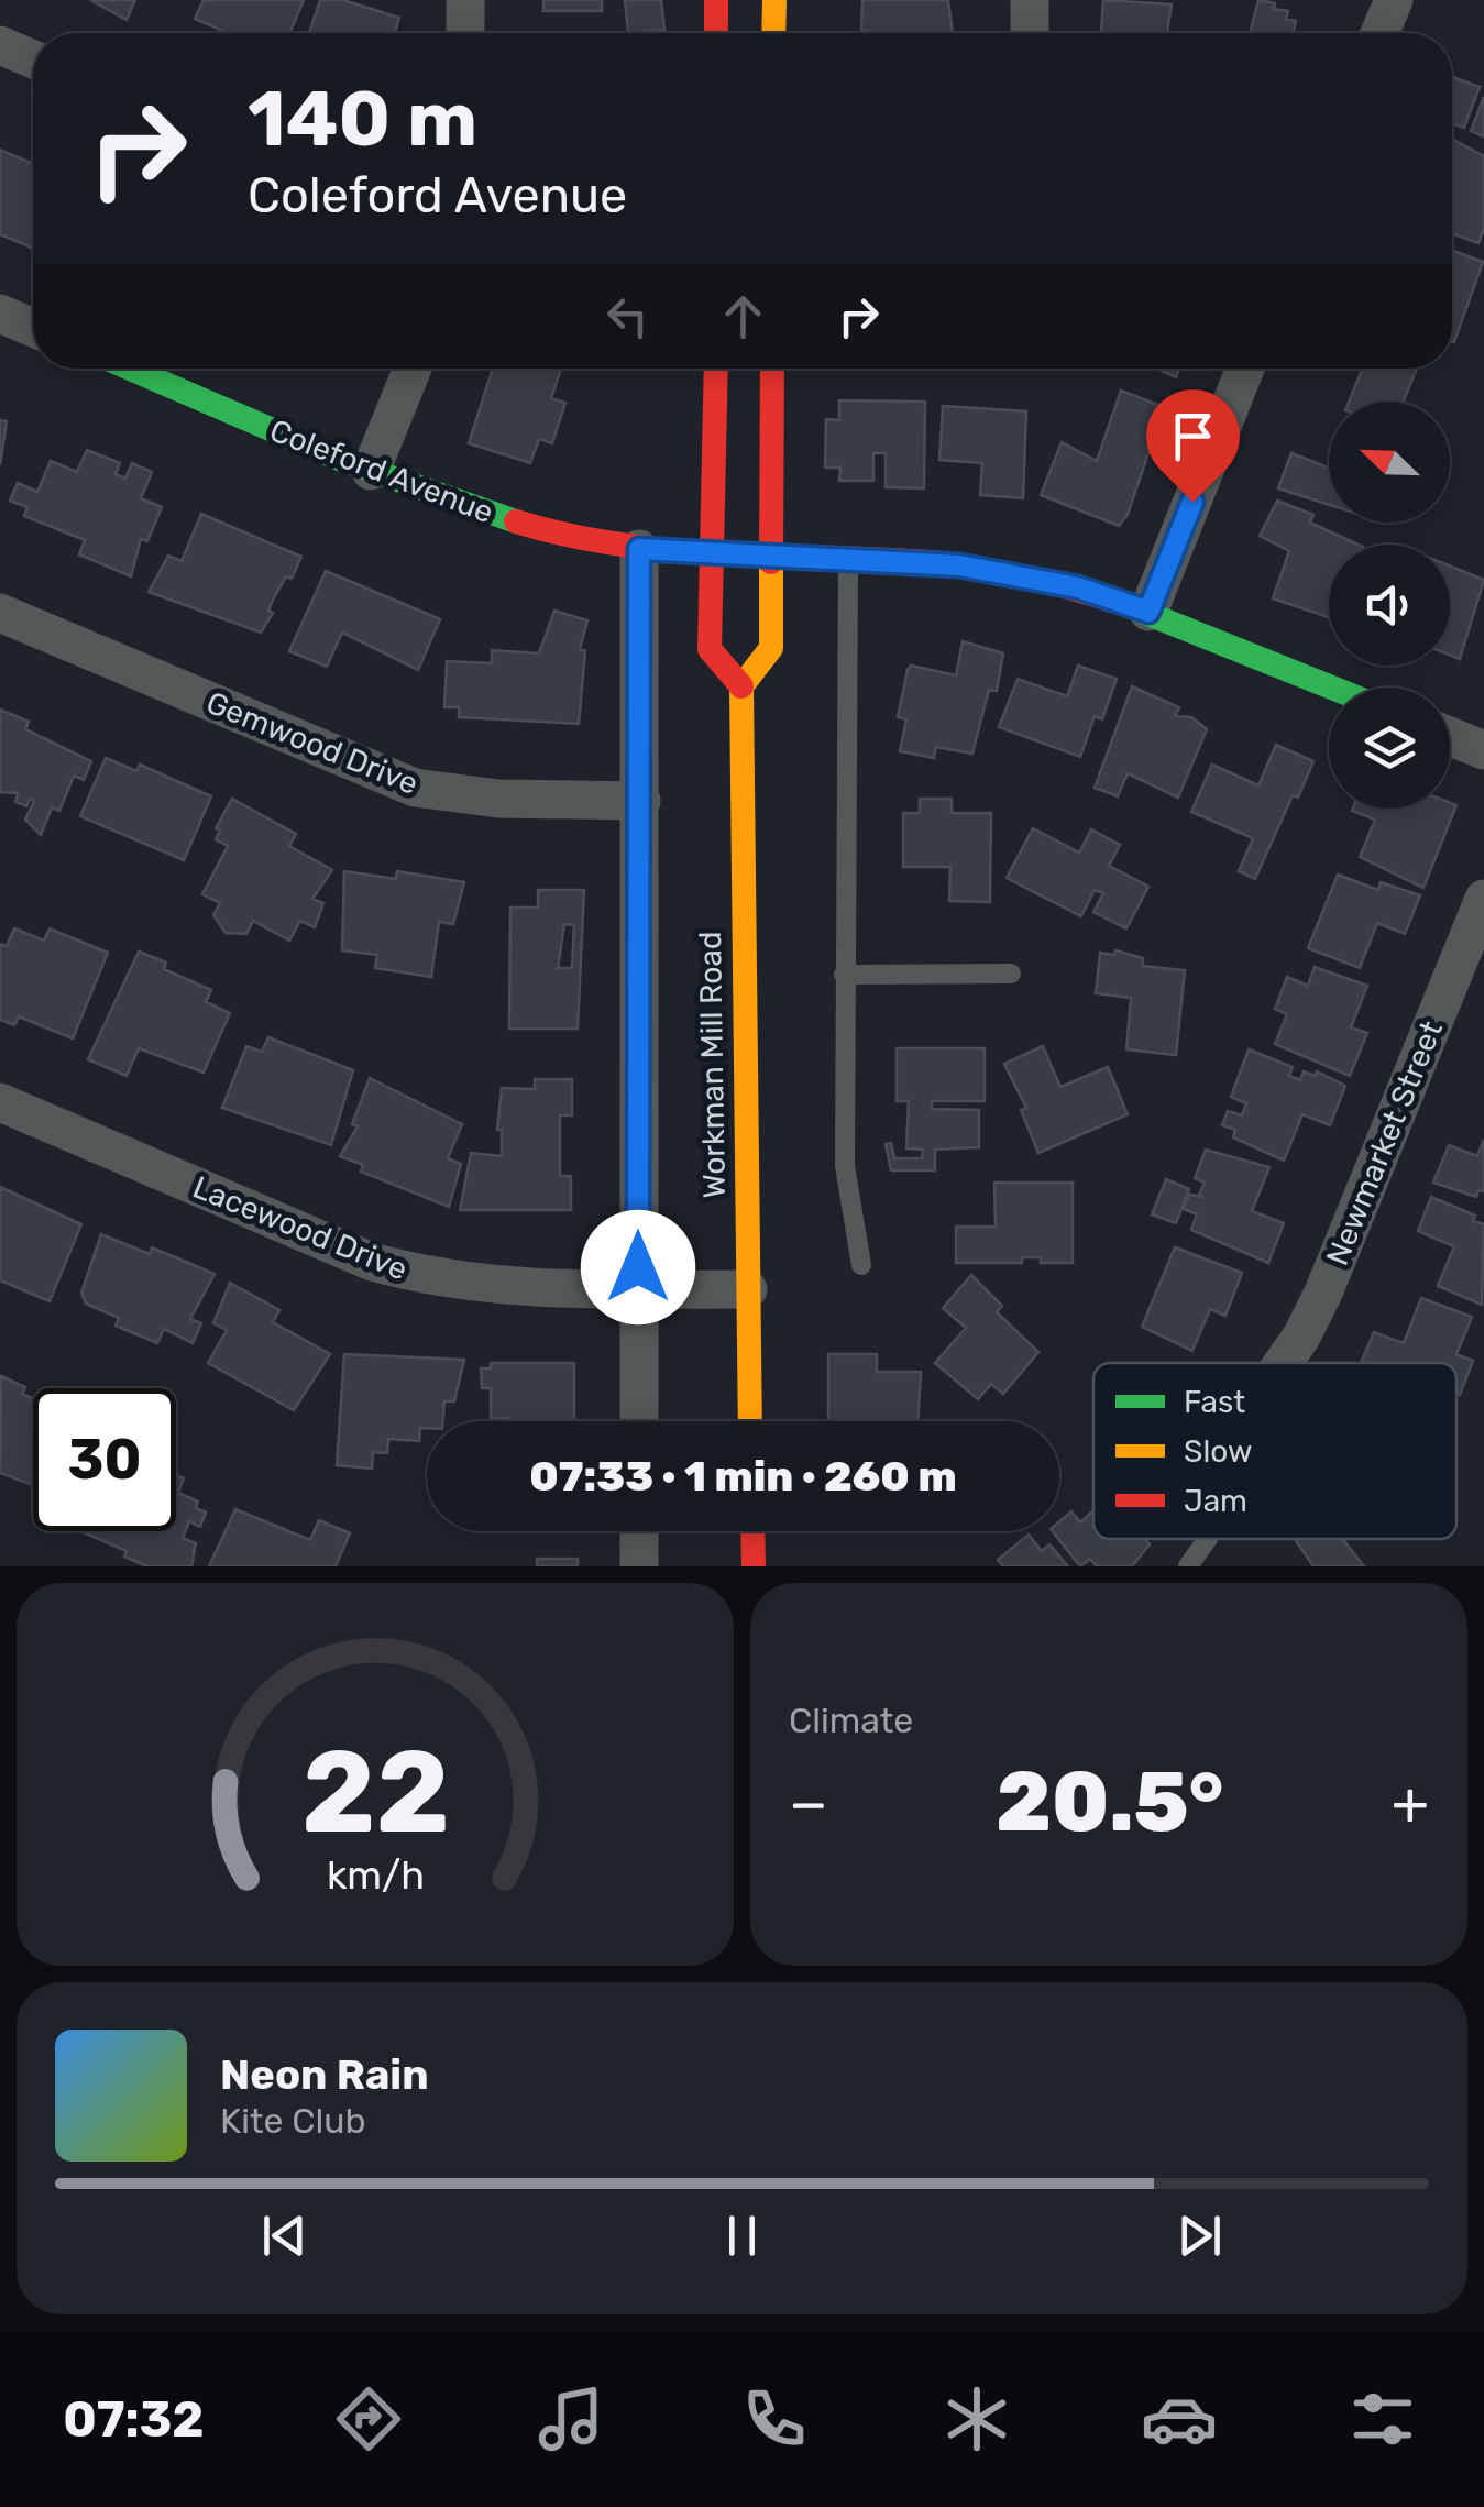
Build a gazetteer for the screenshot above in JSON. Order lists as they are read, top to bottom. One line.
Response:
{"streets":{"main road":["Coleford Avenue","Workman Mill Road"],"street":["Gemwood Drive","Newmarket Street","Lacewood Drive"]},"crossings":[["Workman Mill Road","Lacewood Drive"]],"legend":["Fast","Slow","Jam"],"north":"top left","page":{"turn":["140 m","Coleford Avenue"],"limit":"30","trip":"07:33 · 1 min · 260 m","tile":"Climate","heat":["−","20.5°","+"],"song":["Neon Rain","Kite Club"],"tabs":"07:32","gauge":["22","km/h"]}}
